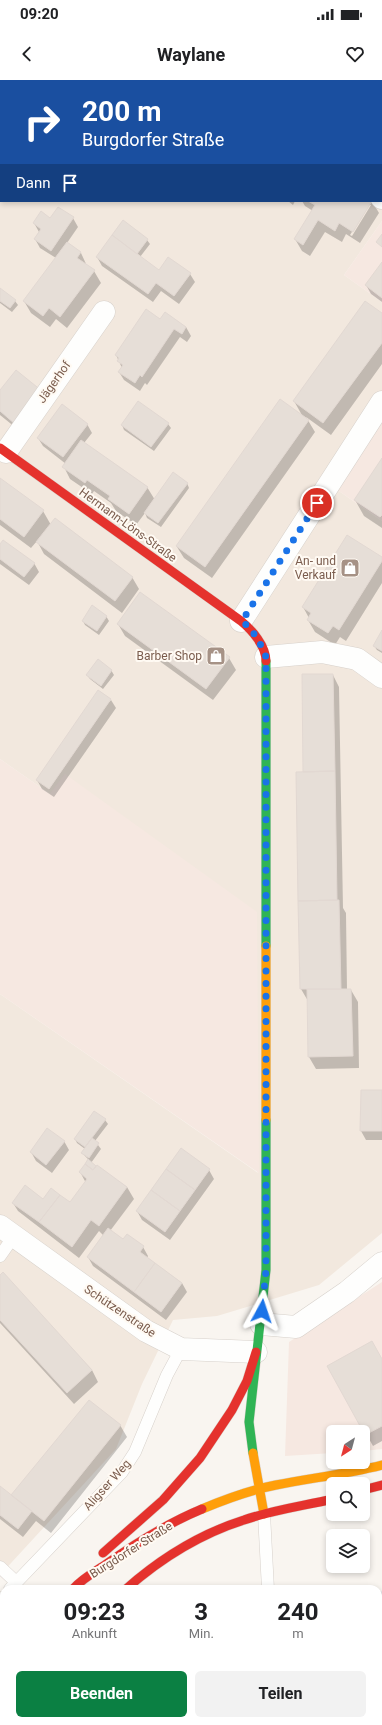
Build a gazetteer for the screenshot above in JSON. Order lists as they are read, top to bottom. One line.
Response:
{"streets":{"street":["Jägerhof","Hermann-Löns-Straße","Schützenstraße","Burgdorfer Straße"],"lane":["Aligser Weg"]},"crossings":[["Jägerhof","Hermann-Löns-Straße"],["Schützenstraße","Aligser Weg"]],"places":{"shop":["An- und Verkauf","Barber Shop"]},"north":"bottom left","page":{"status":"09:20","header":"Waylane","turn":["200 m","Burgdorfer Straße"],"then":"Dann","eta":["09:23","Ankunft","3","Min.","240","m"],"buttons":["Beenden","Teilen"]}}
